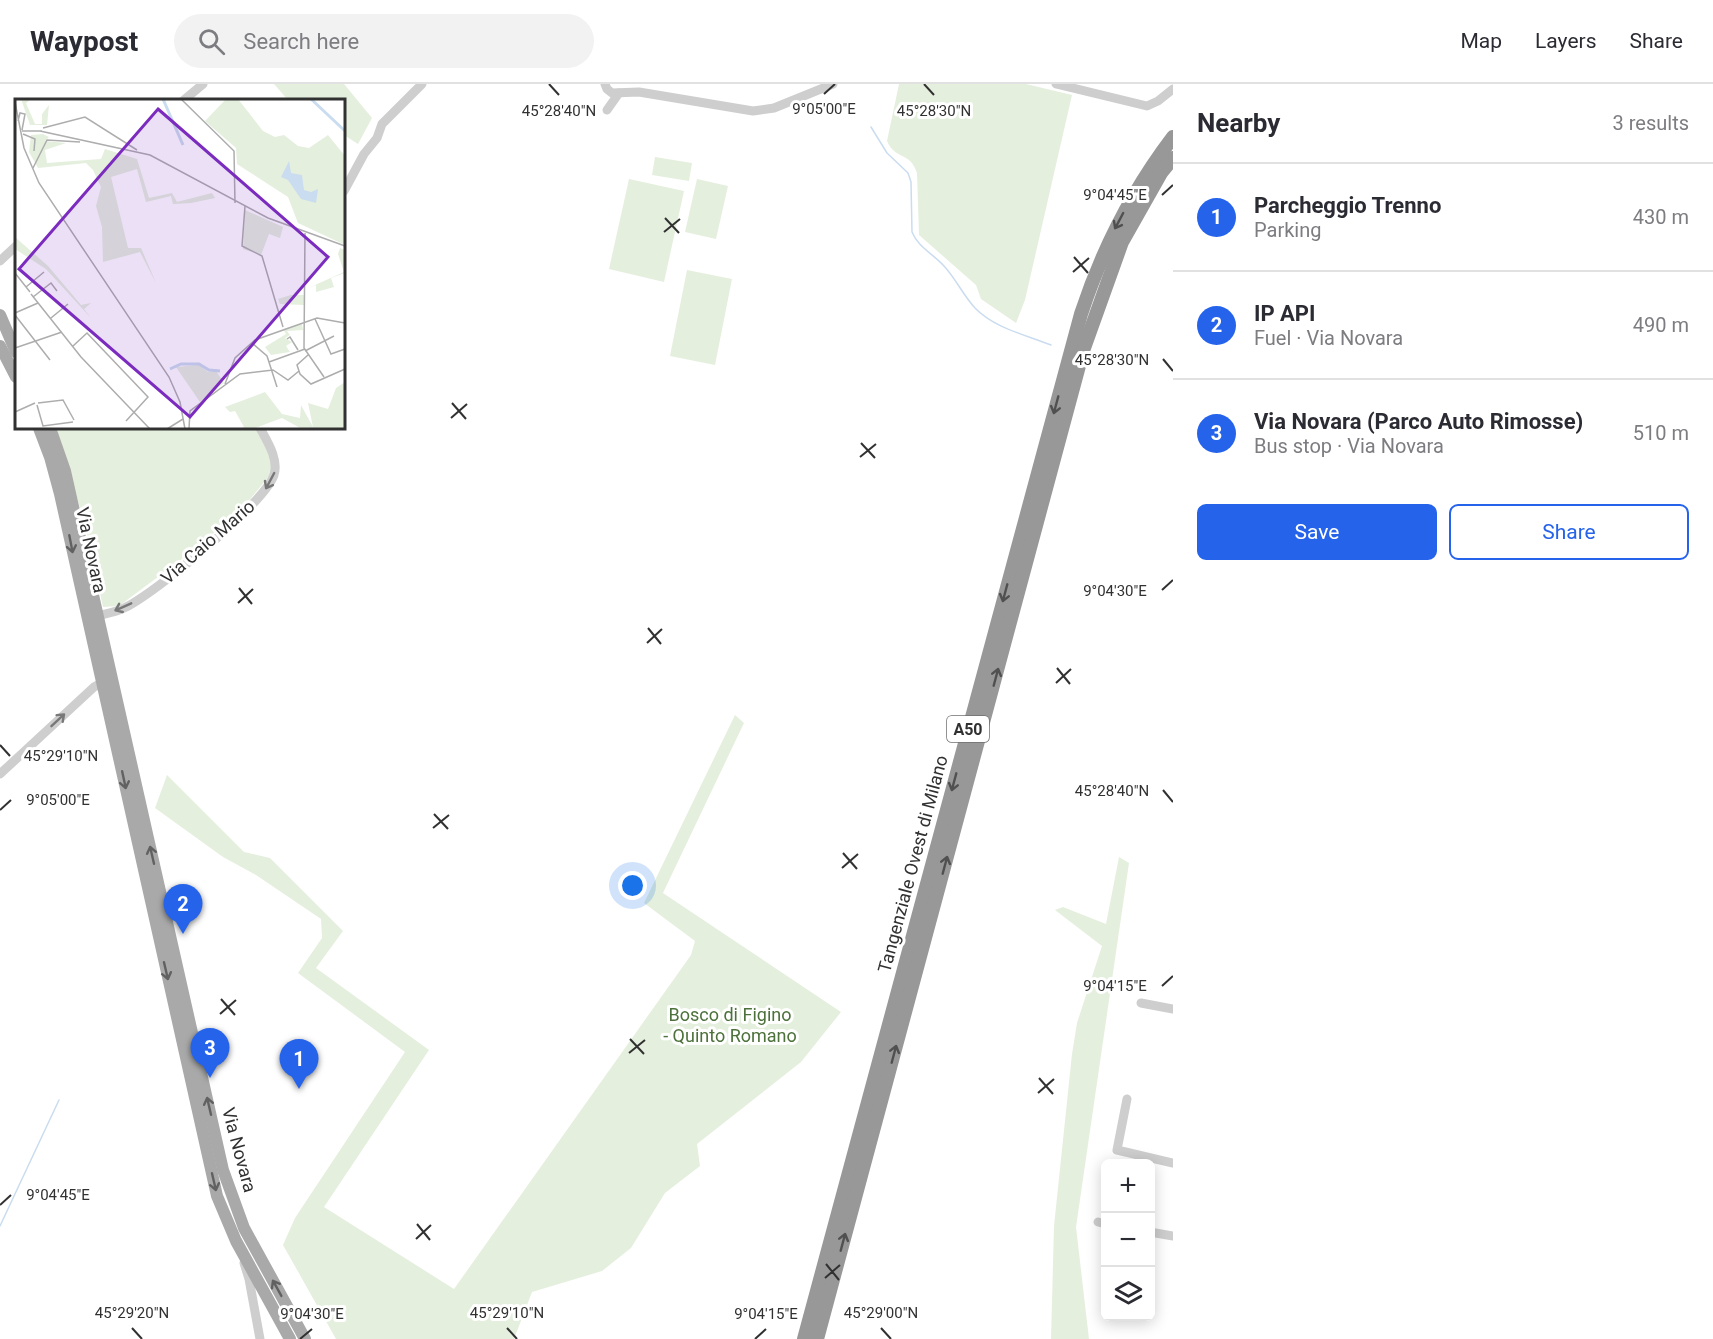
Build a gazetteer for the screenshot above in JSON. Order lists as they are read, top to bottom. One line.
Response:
{"streets":{"highway":["A50","Tangenziale Ovest di Milano"],"main road":["Via Novara"],"street":["Via Caio Mario"]},"crossings":[["Via Caio Mario","Via Novara"]],"one_way":["Via Caio Mario"],"parks":["Bosco di Figino - Quinto Romano"],"page":{"header":"Waypost","search":"Search here","nav":["Map","Layers","Share"],"heading":["Nearby","3 results"],"list":[{"mark":"1","name":"Parcheggio Trenno","note":"Parking","value":"430 m"},{"mark":"2","name":"IP API","note":"Fuel · Via Novara","value":"490 m"},{"mark":"3","name":"Via Novara (Parco Auto Rimosse)","note":"Bus stop · Via Novara","value":"510 m"}],"buttons":["Save","Share"],"pins":["2","3","1"],"map_buttons":["+","−"]},"coordinates":["9°05'00\"E","45°28'40\"N","45°28'30\"N","9°04'45\"E","9°04'30\"E","45°29'10\"N","9°04'15\"E","45°29'20\"N","45°29'00\"N"]}
